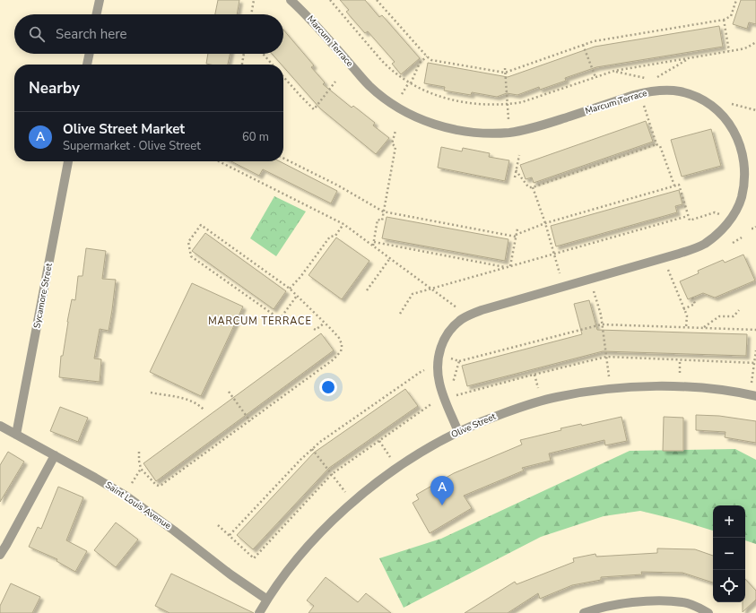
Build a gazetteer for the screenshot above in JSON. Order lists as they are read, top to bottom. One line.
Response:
{"streets":{"street":["Marcum Terrace","Sycamore Street","Olive Street","Saint Louis Avenue"]},"crossings":[["Marcum Terrace","Olive Street"],["Sycamore Street","Saint Louis Avenue"],["Olive Street","Saint Louis Avenue"]],"districts":["MARCUM TERRACE"],"page":{"search":"Search here","heading":"Nearby","list":[{"mark":"A","name":"Olive Street Market","note":"Supermarket · Olive Street","value":"60 m"}],"pins":"A","map_buttons":["+","−"]}}
